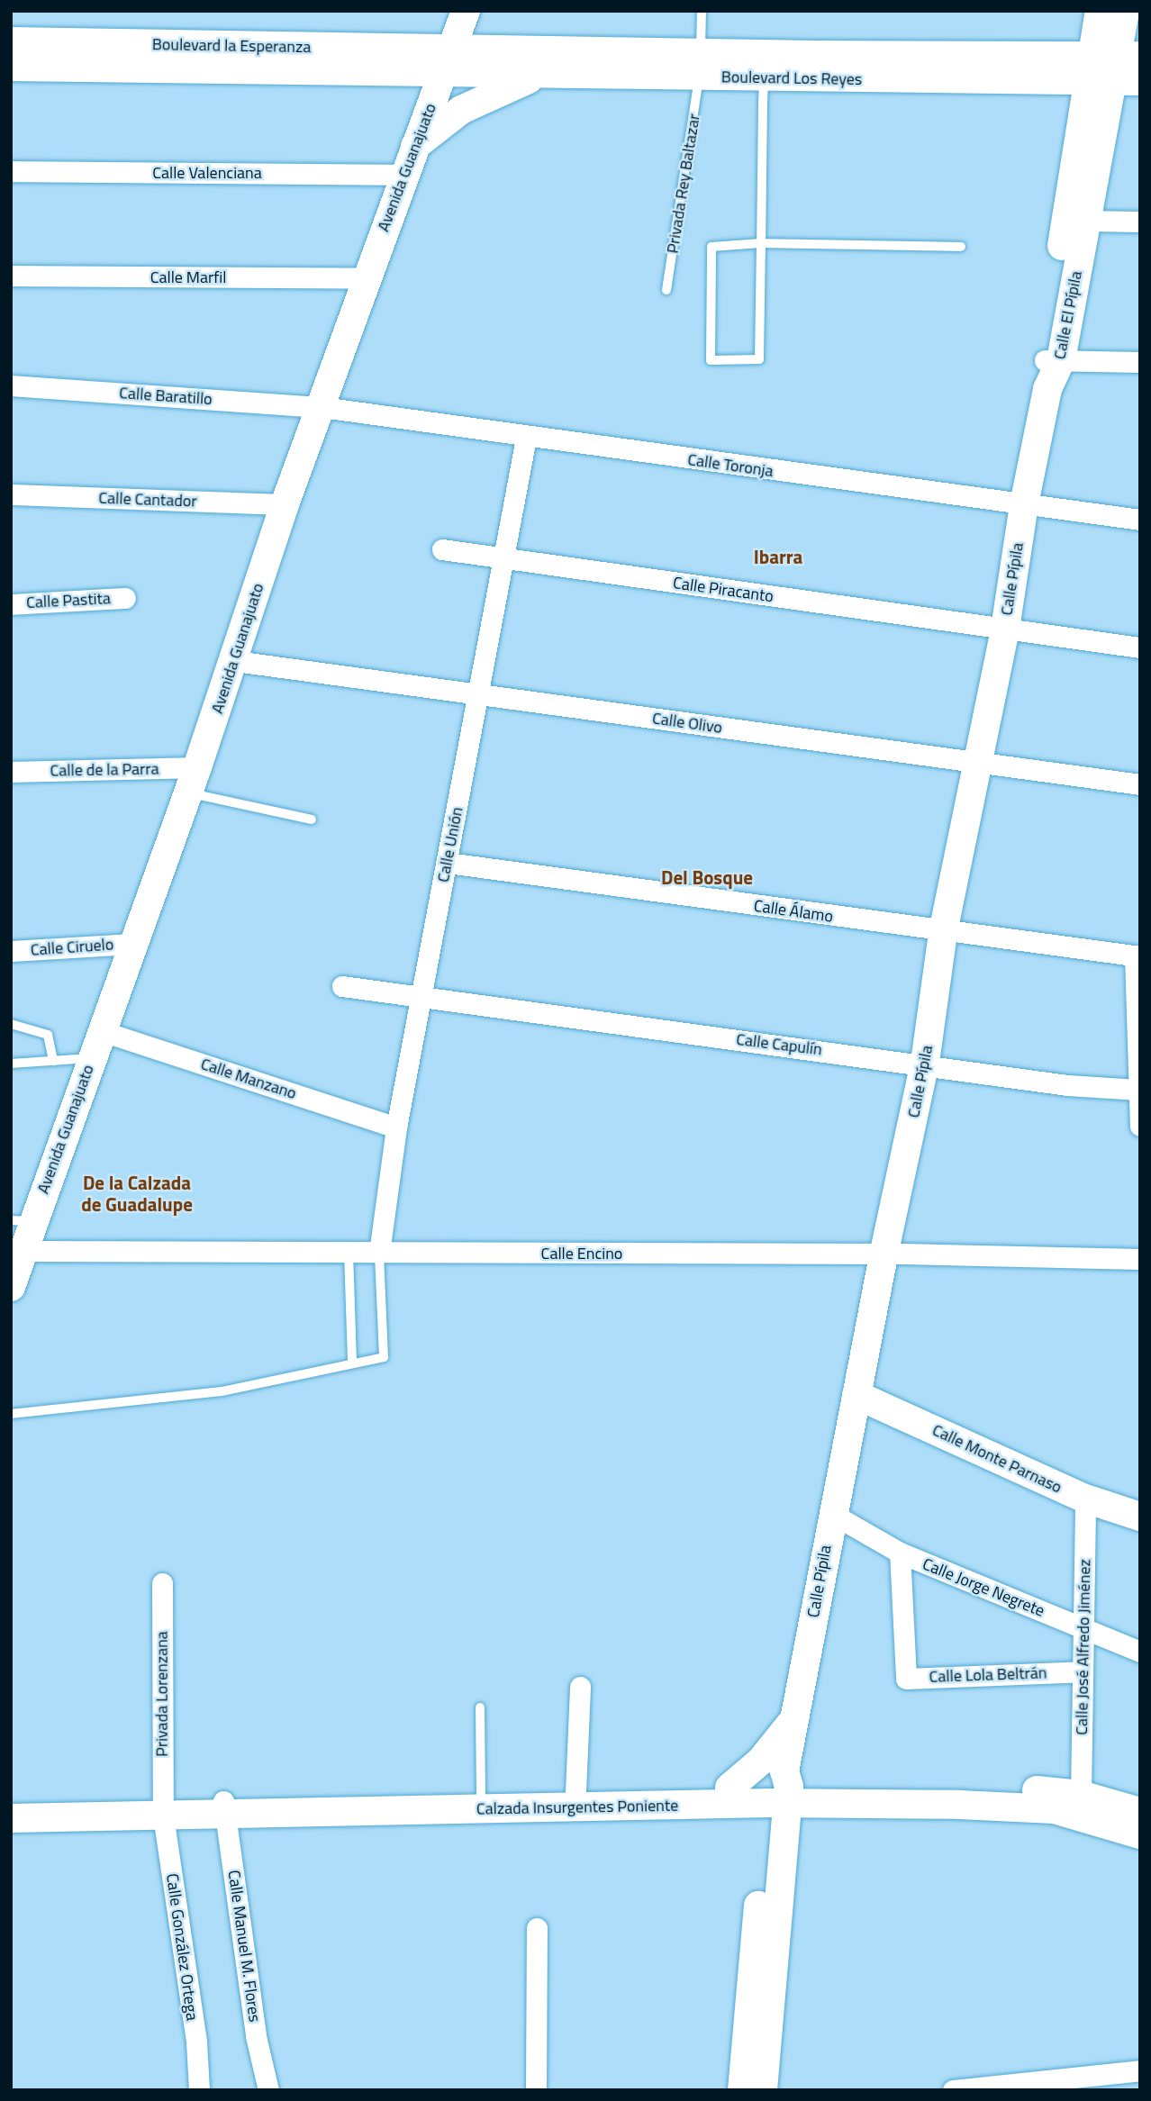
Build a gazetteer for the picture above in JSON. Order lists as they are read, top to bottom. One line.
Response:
{"streets":{"street":["Boulevard la Esperanza","Boulevard Los Reyes","Avenida Guanajuato","Calle Valenciana","Calle Marfil","Calle El Pípila","Calle Baratillo","Calle Toronja","Calle Cantador","Calle Pípila","Calle Piracanto","Calle Pastita","Calle Olivo","Calle de la Parra","Calle Unión","Calle Álamo","Calle Ciruelo","Calle Capulín","Calle Manzano","Calle Encino","Calle Monte Parnaso","Calle Jorge Negrete","Calle José Alfredo Jiménez","Calle Lola Beltrán","Privada Lorenzana","Calzada Insurgentes Poniente","Calle Manuel M. Flores","Calle González Ortega"],"lane":["Privada Rey Baltazar"]},"crossings":[["Boulevard la Esperanza","Boulevard Los Reyes"],["Boulevard la Esperanza","Avenida Guanajuato"],["Boulevard Los Reyes","Avenida Guanajuato"],["Boulevard Los Reyes","Privada Rey Baltazar"],["Boulevard Los Reyes","Calle El Pípila"],["Avenida Guanajuato","Calle Valenciana"],["Avenida Guanajuato","Calle Marfil"],["Avenida Guanajuato","Calle Baratillo"],["Avenida Guanajuato","Calle Toronja"],["Avenida Guanajuato","Calle Cantador"],["Avenida Guanajuato","Calle Olivo"],["Avenida Guanajuato","Calle de la Parra"],["Avenida Guanajuato","Calle Ciruelo"],["Avenida Guanajuato","Calle Manzano"],["Avenida Guanajuato","Calle Encino"],["Calle El Pípila","Calle Pípila"],["Calle Baratillo","Calle Toronja"],["Calle Toronja","Calle Pípila"],["Calle Toronja","Calle Unión"],["Calle Pípila","Calle Piracanto"],["Calle Pípila","Calle Olivo"],["Calle Pípila","Calle Álamo"],["Calle Pípila","Calle Capulín"],["Calle Pípila","Calle Encino"],["Calle Pípila","Calle Monte Parnaso"],["Calle Pípila","Calle Jorge Negrete"],["Calle Pípila","Calzada Insurgentes Poniente"],["Calle Piracanto","Calle Unión"],["Calle Olivo","Calle Unión"],["Calle Unión","Calle Álamo"],["Calle Unión","Calle Capulín"],["Calle Unión","Calle Manzano"],["Calle Unión","Calle Encino"],["Calle Monte Parnaso","Calle José Alfredo Jiménez"],["Calle Jorge Negrete","Calle José Alfredo Jiménez"],["Calle Jorge Negrete","Calle Lola Beltrán"],["Calle José Alfredo Jiménez","Calle Lola Beltrán"],["Calle José Alfredo Jiménez","Calzada Insurgentes Poniente"],["Privada Lorenzana","Calzada Insurgentes Poniente"],["Privada Lorenzana","Calle González Ortega"],["Calzada Insurgentes Poniente","Calle Manuel M. Flores"],["Calzada Insurgentes Poniente","Calle González Ortega"]],"districts":["Ibarra","Del Bosque","De la Calzada de Guadalupe"]}
